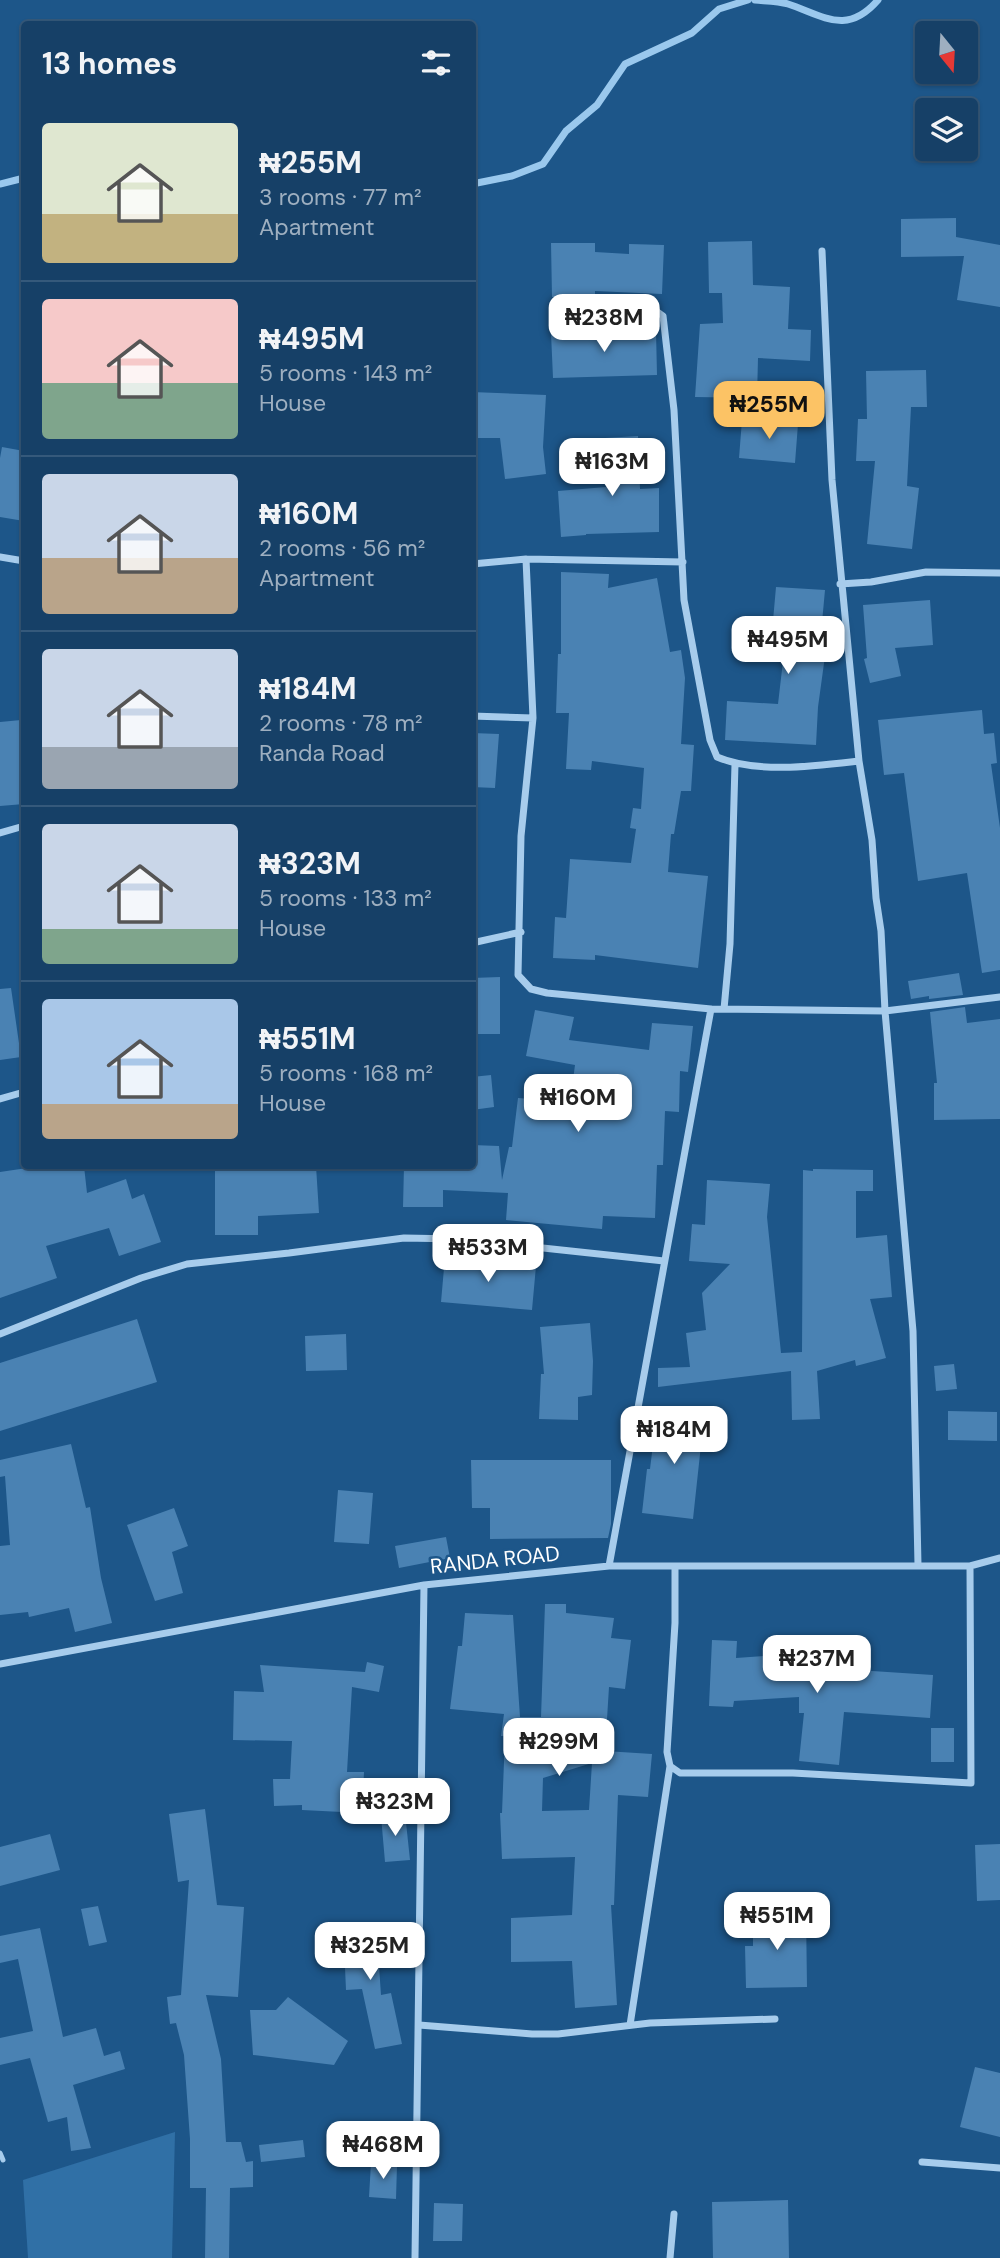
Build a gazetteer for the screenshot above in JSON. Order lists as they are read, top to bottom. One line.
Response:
{"streets":{"street":["RANDA ROAD"]},"north":"bottom","page":{"heading":"13 homes","list":[{"name":"₦255M","note":"3 rooms · 77 m² · Apartment"},{"name":"₦495M","note":"5 rooms · 143 m² · House"},{"name":"₦160M","note":"2 rooms · 56 m² · Apartment"},{"name":"₦184M","note":"2 rooms · 78 m² · Randa Road"},{"name":"₦323M","note":"5 rooms · 133 m² · House"},{"name":"₦551M","note":"5 rooms · 168 m² · House"}],"price":["₦238M","₦255M","₦163M","₦495M","₦160M","₦533M","₦184M","₦237M","₦299M","₦323M","₦551M","₦325M","₦468M"]}}
